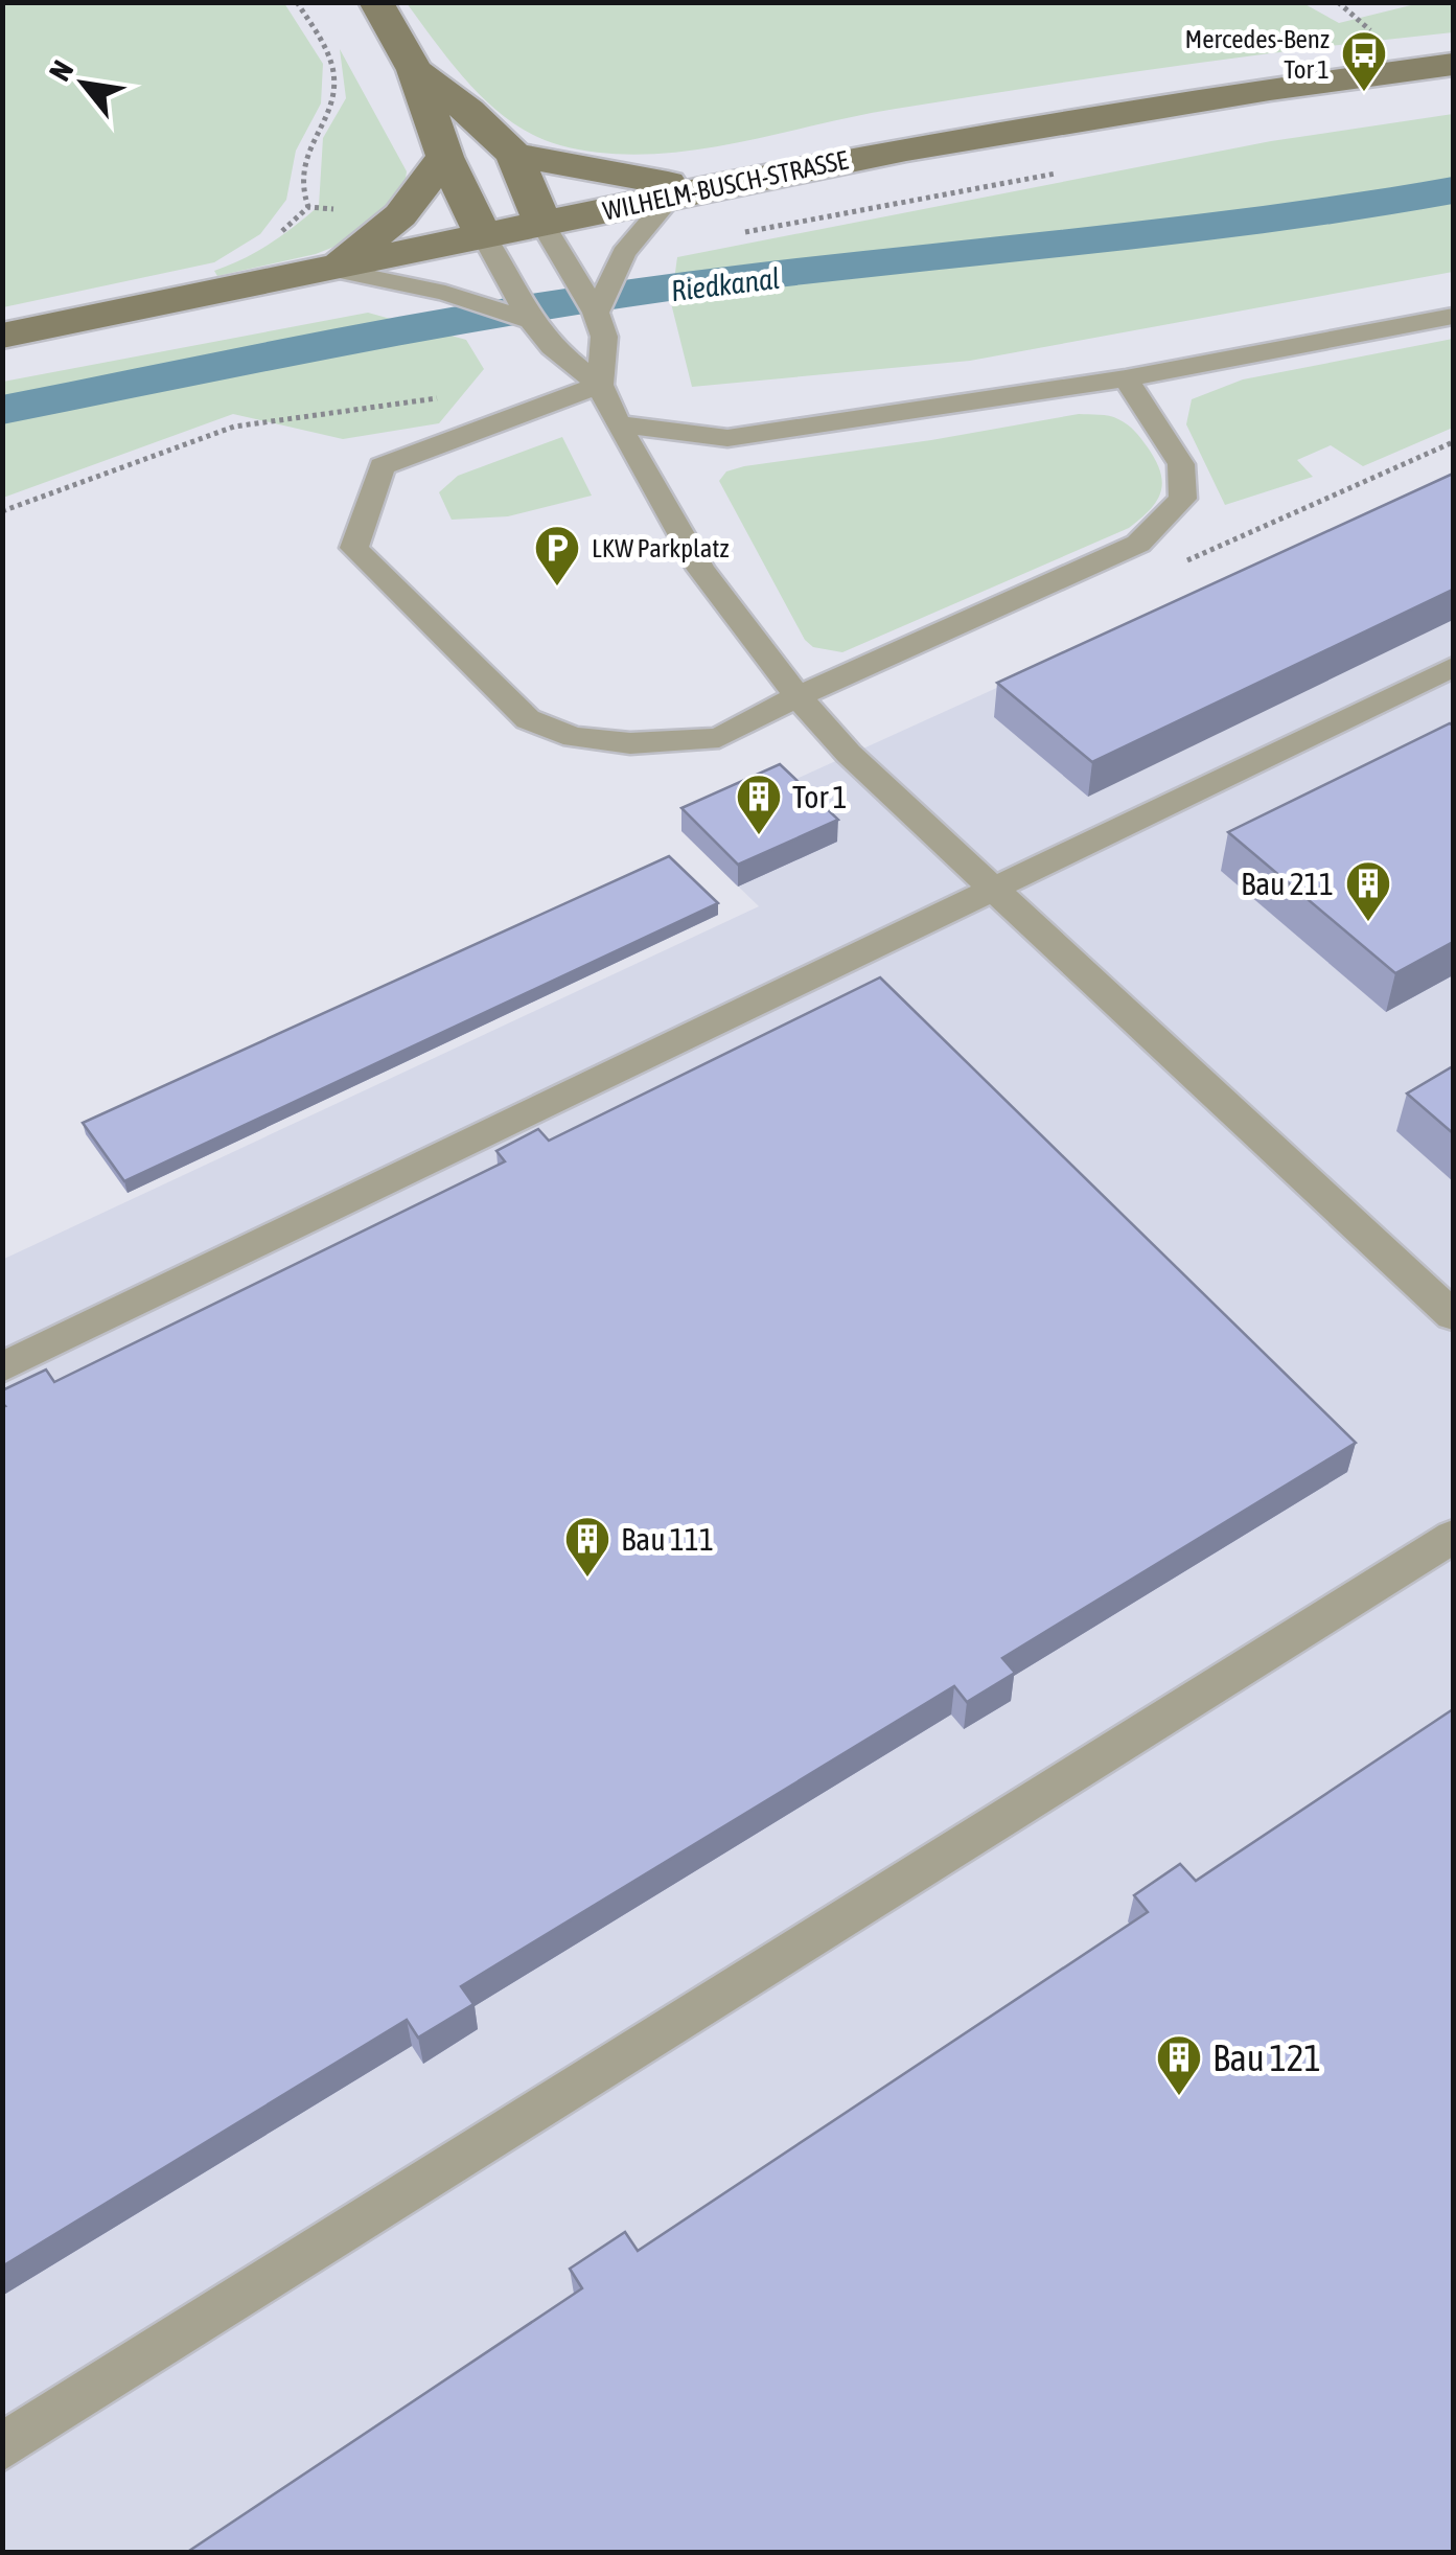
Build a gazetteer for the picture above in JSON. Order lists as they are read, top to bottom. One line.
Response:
{"streets":{"main road":["WILHELM-BUSCH-STRASSE"]},"water":["Riedkanal"],"places":{"bus stop":["Mercedes-Benz Tor 1"],"parking":["LKW Parkplatz"],"building":["Tor 1","Bau 211","Bau 111","Bau 121"]},"north":"top left"}
